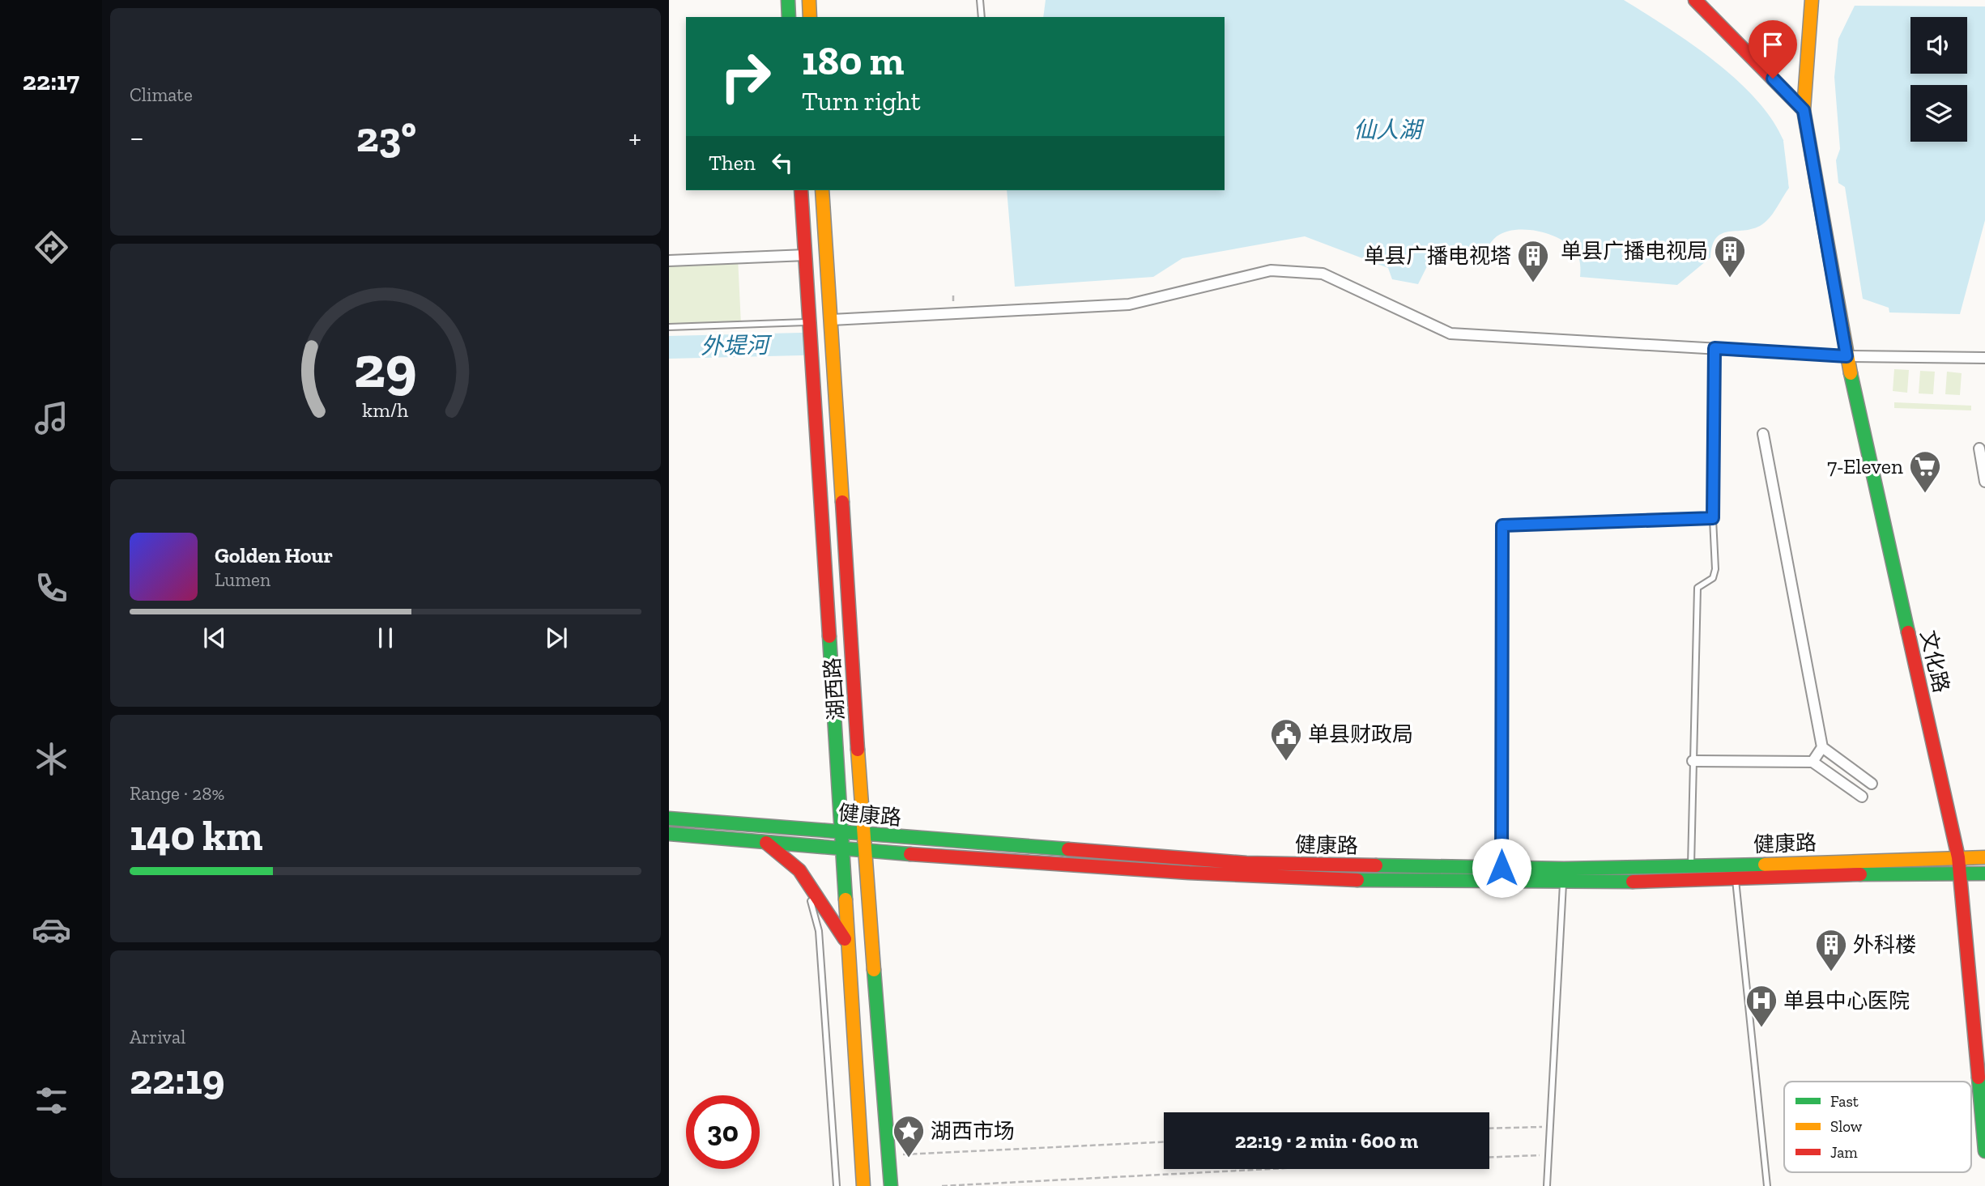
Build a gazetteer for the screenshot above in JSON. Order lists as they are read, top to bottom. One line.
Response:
{"streets":{"main road":["文化路","湖西路","健康路"]},"crossings":[["文化路","健康路"],["湖西路","健康路"]],"water":["仙人湖","外堤河"],"places":{"building":["单县广播电视局","单县广播电视塔","外科楼"],"supermarket":["7-Eleven"],"public building":["单县财政局"],"hospital":["单县中心医院"],"place":["湖西市场"]},"legend":["Fast","Slow","Jam"],"page":{"tabs":"22:17","tile":["Climate",["Range · 28%","140 km"],["Arrival","22:19"]],"turn":["180 m","Turn right"],"heat":["−","23°","+"],"then":"Then","song":["Golden Hour","Lumen"],"limit":"30","trip":"22:19 · 2 min · 600 m","gauge":["29","km/h"]}}
